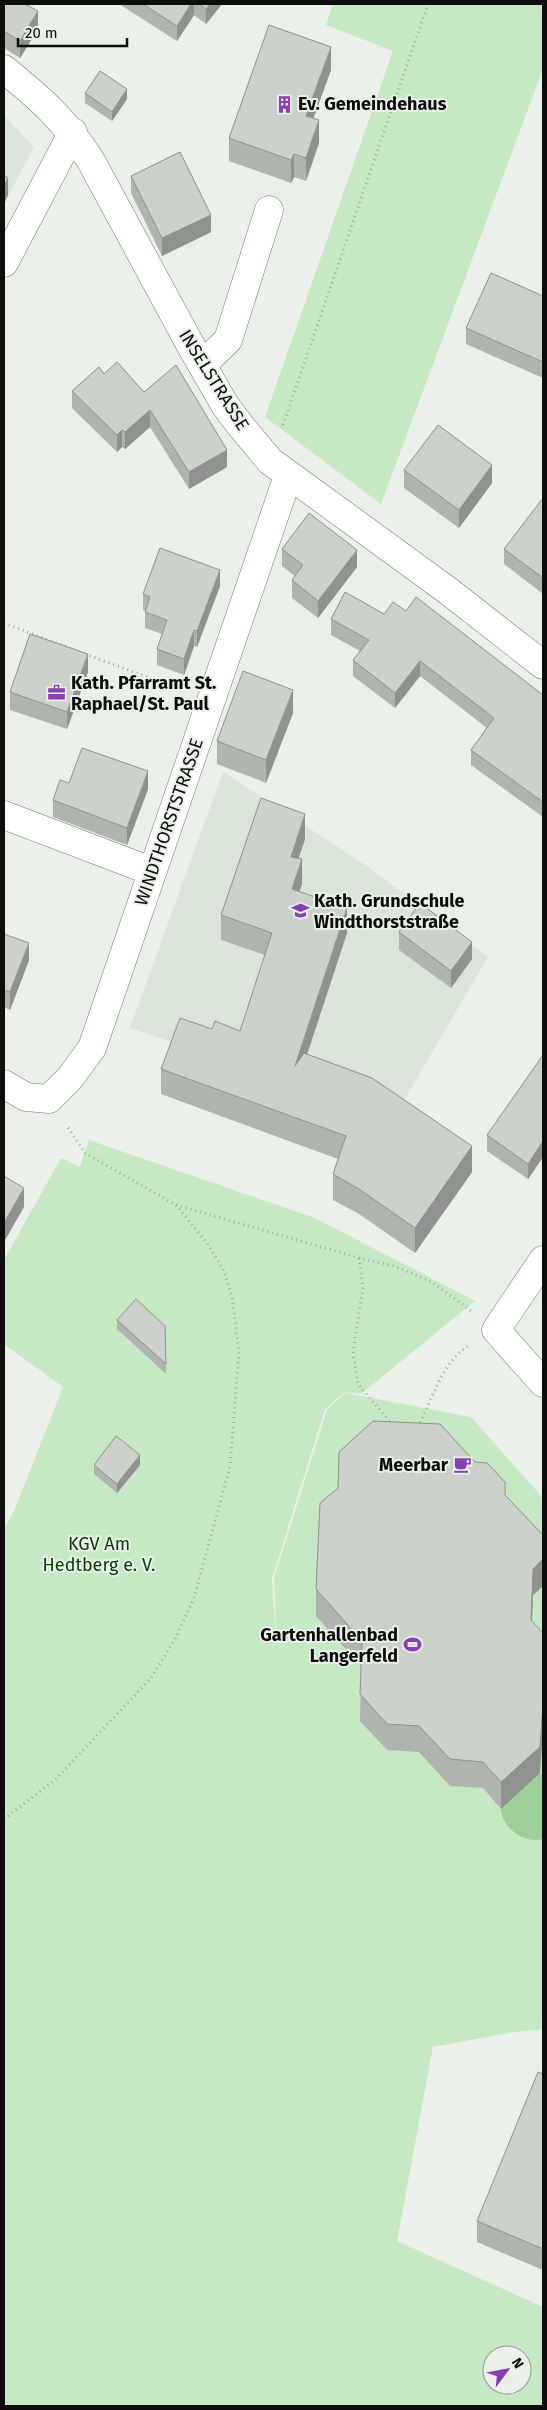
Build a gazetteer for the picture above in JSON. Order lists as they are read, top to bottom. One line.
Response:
{"streets":{"street":["INSELSTRASSE","WINDTHORSTSTRASSE"]},"crossings":[["INSELSTRASSE","WINDTHORSTSTRASSE"]],"parks":["KGV Am Hedtberg e. V."],"places":{"building":["Ev. Gemeindehaus"],"office":["Kath. Pfarramt St. Raphael/St. Paul"],"school or university":["Kath. Grundschule Windthorststraße"],"cafe":["Meerbar"],"sports":["Gartenhallenbad Langerfeld"]},"scale_bar":"20 m","north":"top right"}
